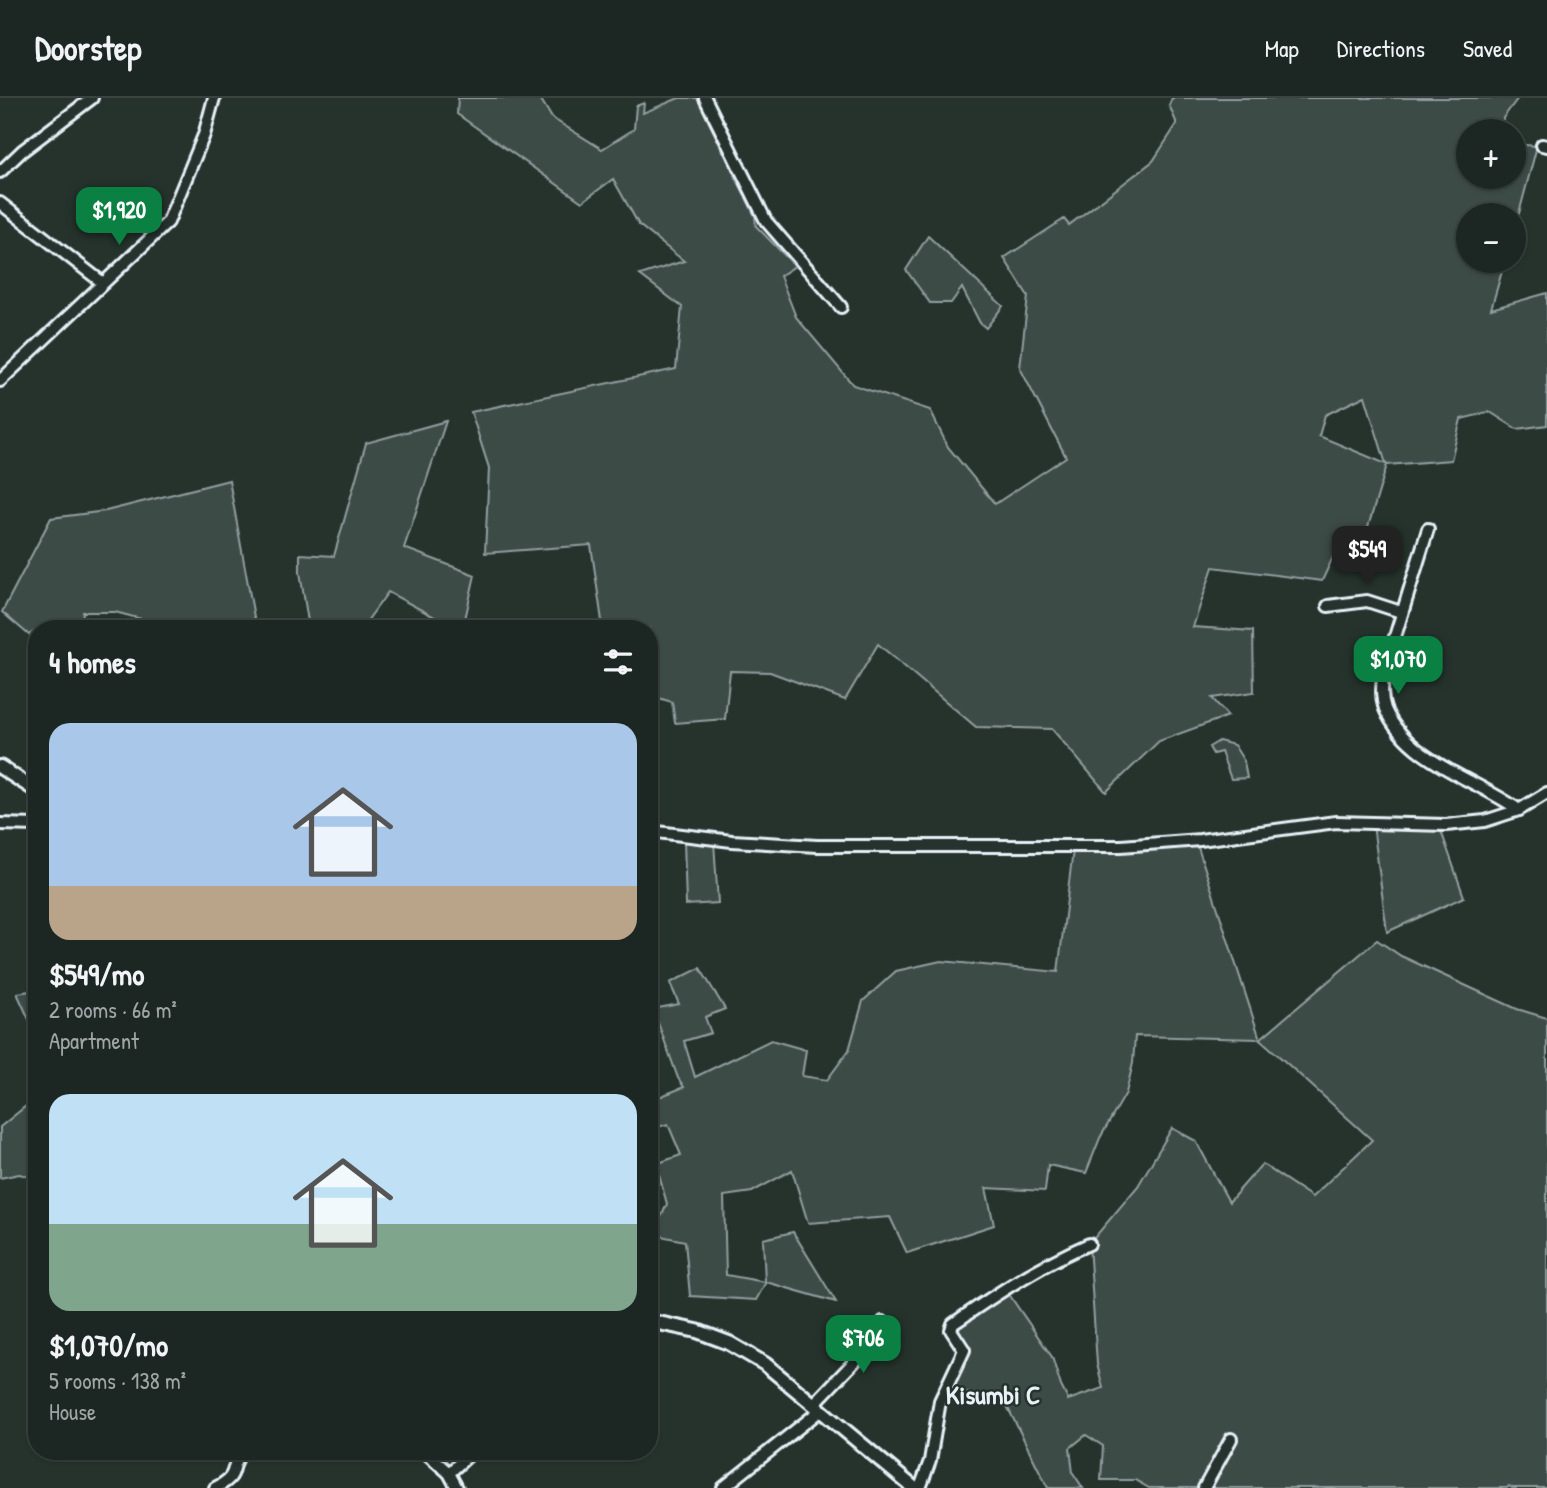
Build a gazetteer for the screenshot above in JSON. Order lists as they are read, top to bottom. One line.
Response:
{"districts":["Kisumbi C"],"page":{"header":"Doorstep","nav":["Map","Directions","Saved"],"map_buttons":["+","−"],"price":["$1,920","$549","$1,070","$706"],"heading":"4 homes","list":[{"name":"$549/mo","note":"2 rooms · 66 m² · Apartment"},{"name":"$1,070/mo","note":"5 rooms · 138 m² · House"}]}}
